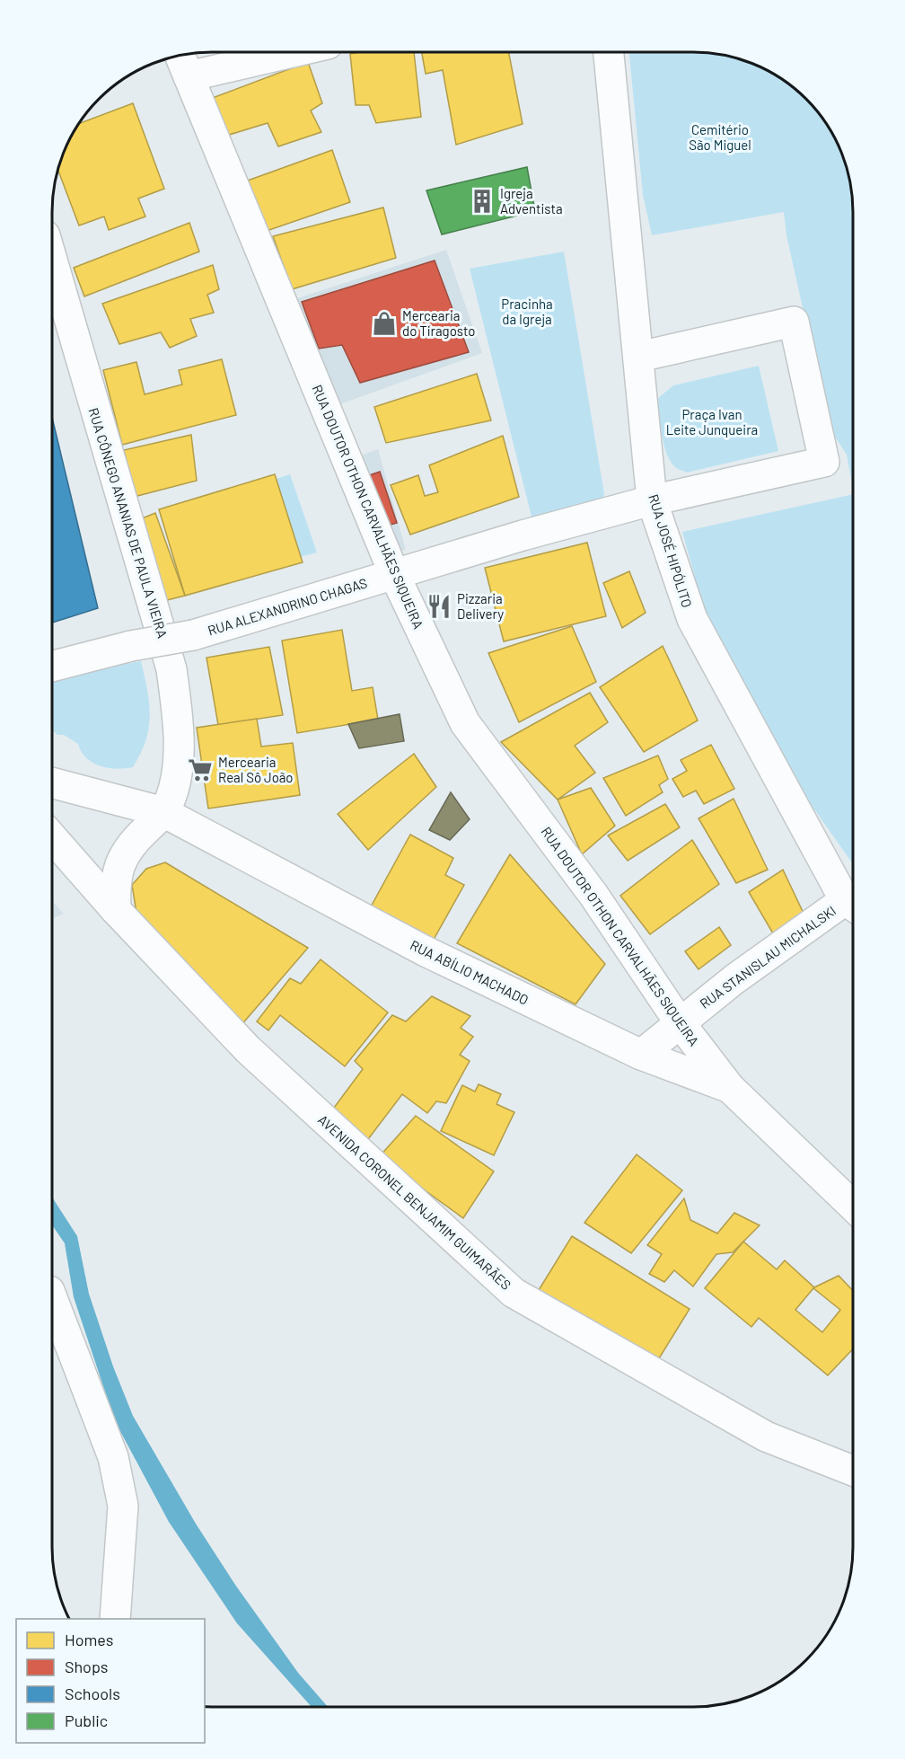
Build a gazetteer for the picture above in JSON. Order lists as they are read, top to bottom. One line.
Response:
{"streets":{"street":["RUA DOUTOR OTHON CARVALHÃES SIQUEIRA","RUA CÔNEGO ANANIAS DE PAULA VIEIRA","RUA JOSÉ HIPÓLITO","RUA ALEXANDRINO CHAGAS","RUA STANISLAU MICHALSKI","RUA ABÍLIO MACHADO","AVENIDA CORONEL BENJAMIM GUIMARÃES"]},"crossings":[["RUA DOUTOR OTHON CARVALHÃES SIQUEIRA","RUA ALEXANDRINO CHAGAS"],["RUA DOUTOR OTHON CARVALHÃES SIQUEIRA","RUA STANISLAU MICHALSKI"],["RUA DOUTOR OTHON CARVALHÃES SIQUEIRA","RUA ABÍLIO MACHADO"],["RUA CÔNEGO ANANIAS DE PAULA VIEIRA","RUA ABÍLIO MACHADO"],["RUA JOSÉ HIPÓLITO","RUA ALEXANDRINO CHAGAS"],["RUA STANISLAU MICHALSKI","RUA ABÍLIO MACHADO"]],"parks":["Cemitério São Miguel","Pracinha da Igreja","Praça Ivan Leite Junqueira"],"places":{"building":["Igreja Adventista"],"shop":["Mercearia do Tiragosto"],"restaurant":["Pizzaria Delivery"],"supermarket":["Mercearia Real Sô João"]},"legend":["Homes","Shops","Schools","Public"]}
